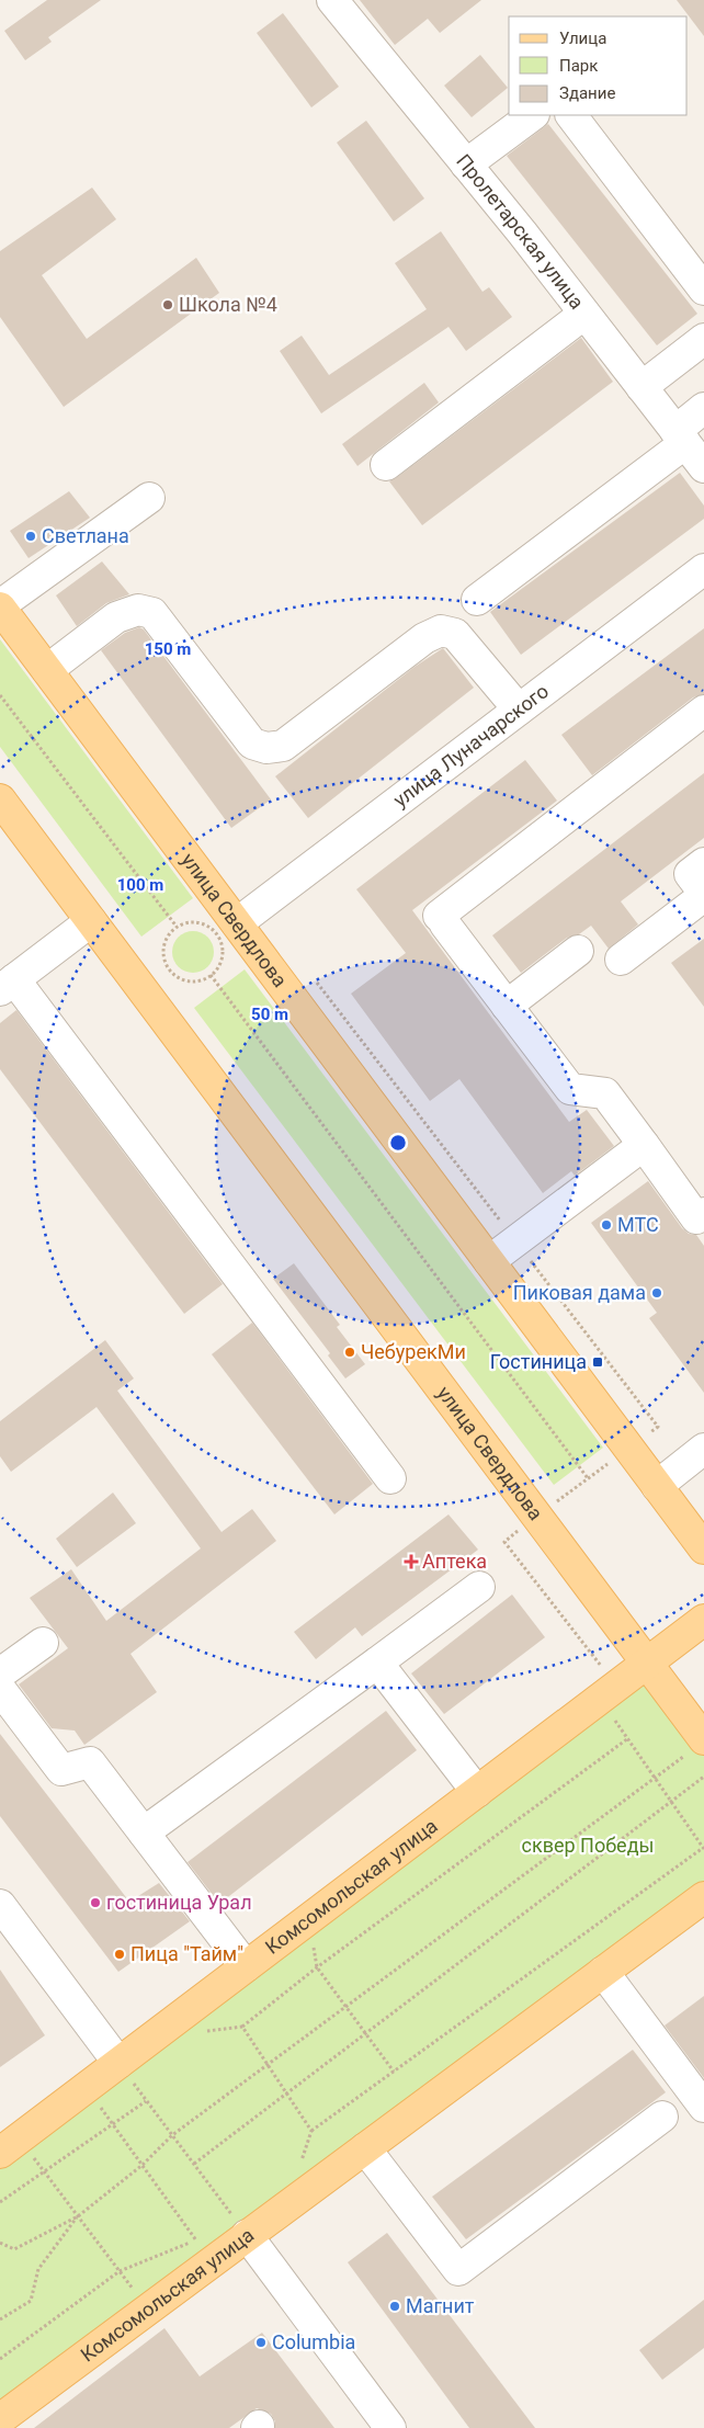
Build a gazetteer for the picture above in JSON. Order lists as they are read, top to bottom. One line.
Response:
{"streets":{"main road":["улица Свердлова","Комсомольская улица"],"street":["Пролетарская улица","улица Луначарского"]},"crossings":[["улица Луначарского","улица Свердлова"],["улица Свердлова","Комсомольская улица"]],"parks":["сквер Победы"],"places":{"other":["Школа №4","Светлана","МТС","Пиковая дама","ЧебурекМи","гостиница Урал","Пица \"Тайм\"","Магнит","Columbia"],"transit":["Гостиница"],"health":["Аптека"]},"legend":["Улица","Парк","Здание"],"rings":["150 m","100 m","50 m"]}
